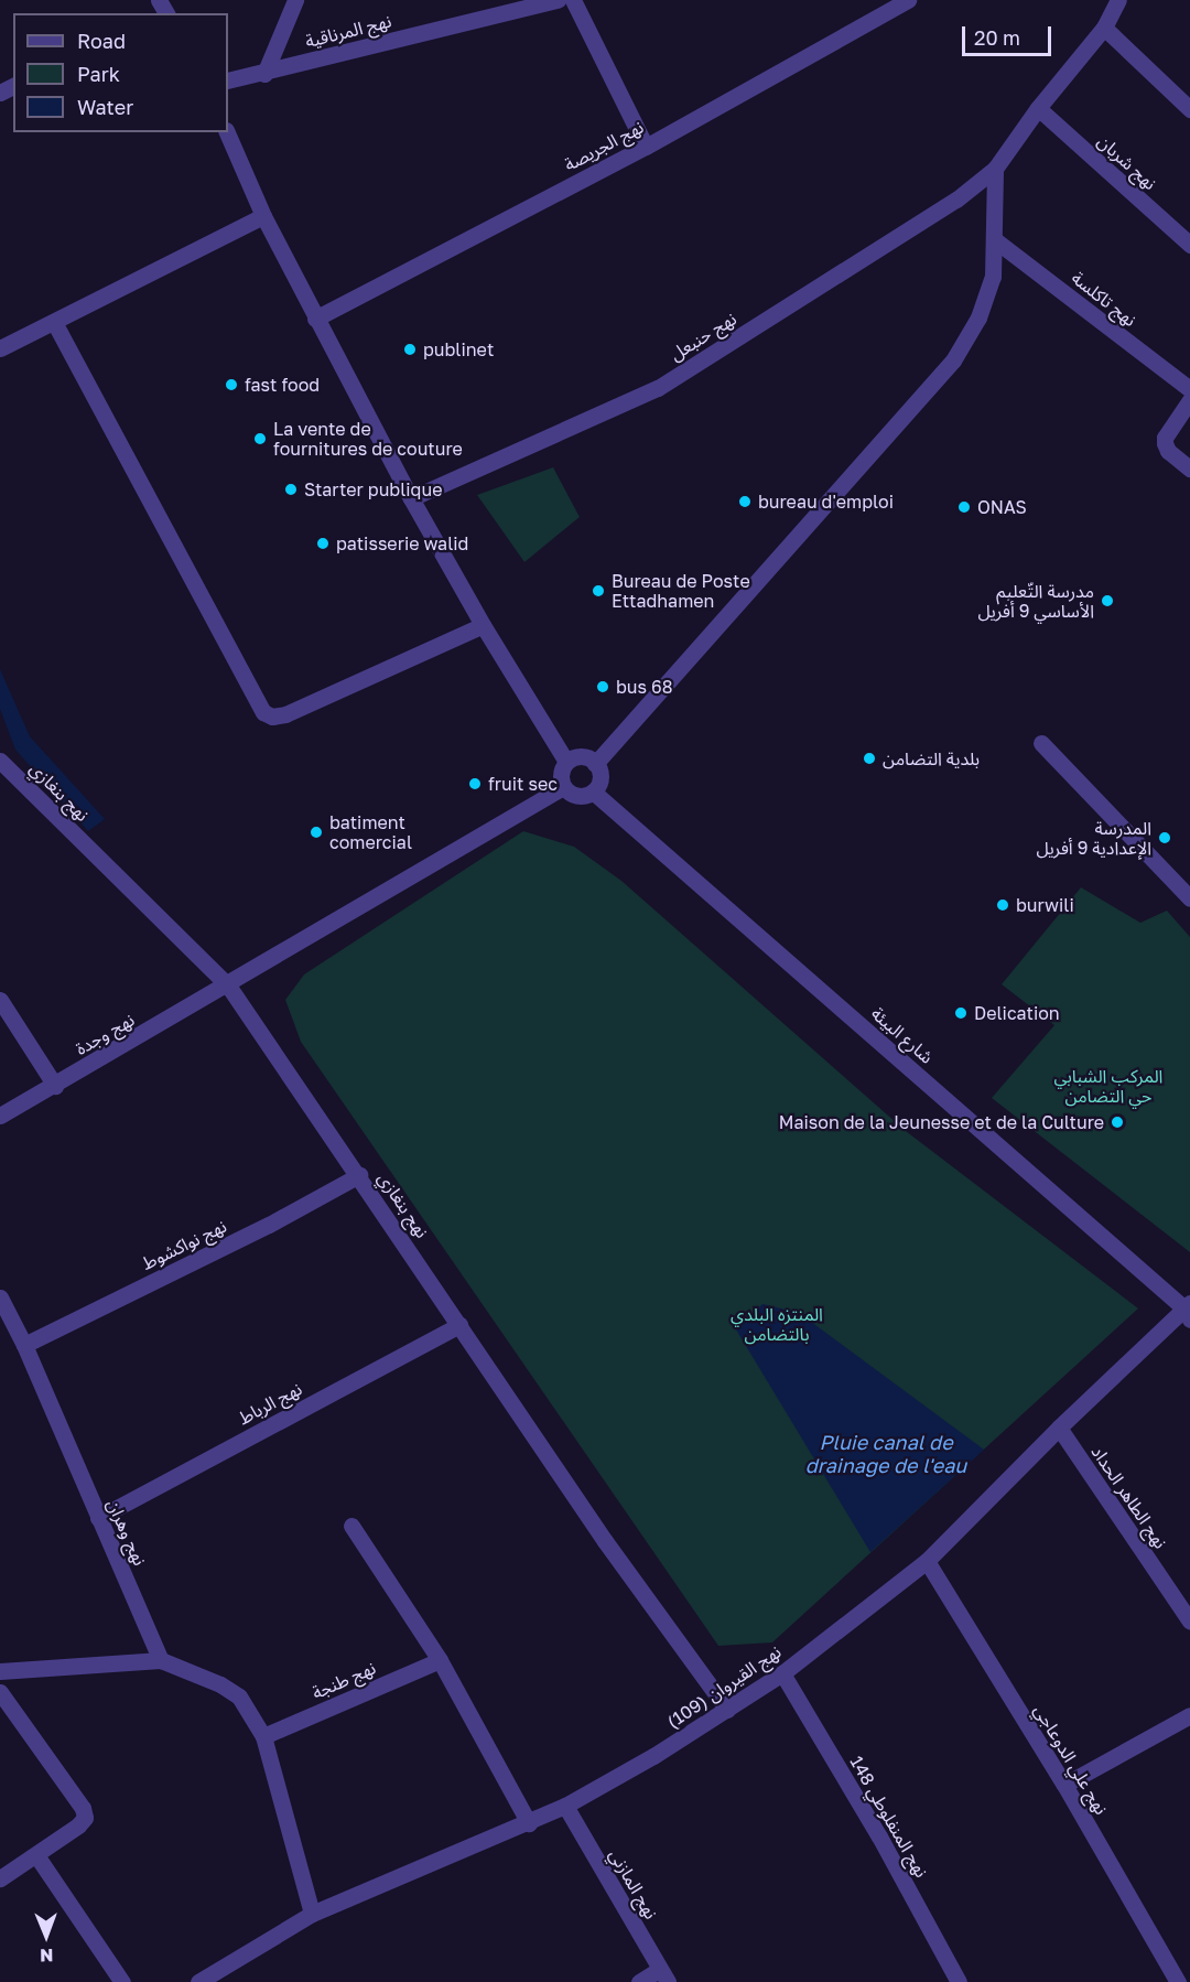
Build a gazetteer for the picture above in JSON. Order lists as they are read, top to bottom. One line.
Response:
{"streets":{"street":["نهج المرناقية","نهج الجريصة","نهج شربان","نهج تاكلسة","نهج حنبعل","نهج بنغازي","نهج وجدة","شارع البيئة","نهج نواكشوط","نهج الرباط","نهج الطاهر الحداد","نهج وهران","نهج طنجة","نهج القيروان (109)","نهج علي الدوعاجي","نهج المنفلوطي 148","نهج المازني"]},"crossings":[["نهج شربان","نهج حنبعل"],["نهج بنغازي","نهج وجدة"],["نهج بنغازي","نهج نواكشوط"],["نهج بنغازي","نهج الرباط"],["نهج بنغازي","نهج القيروان (109)"],["نهج وجدة","شارع البيئة"],["شارع البيئة","نهج القيروان (109)"],["نهج نواكشوط","نهج وهران"],["نهج الرباط","نهج وهران"],["نهج الطاهر الحداد","نهج القيروان (109)"],["نهج القيروان (109)","نهج علي الدوعاجي"],["نهج القيروان (109)","نهج المنفلوطي 148"],["نهج القيروان (109)","نهج المازني"]],"water":["Pluie canal de drainage de l'eau"],"parks":["المركب الشبابي حي التضامن","المنتزه البلدي بالتضامن"],"places":["publinet","fast food","La vente de fournitures de couture","Starter publique","bureau d'emploi","ONAS","patisserie walid","Bureau de Poste Ettadhamen","مدرسة التّعليم الأساسي 9 أفريل","bus 68","بلدية التضامن","fruit sec","batiment comercial","المدرسة الإعدادية 9 أفريل","burwili","Delication","Maison de la Jeunesse et de la Culture"],"legend":["Road","Park","Water"],"scale_bar":"20 m","north":"bottom"}
